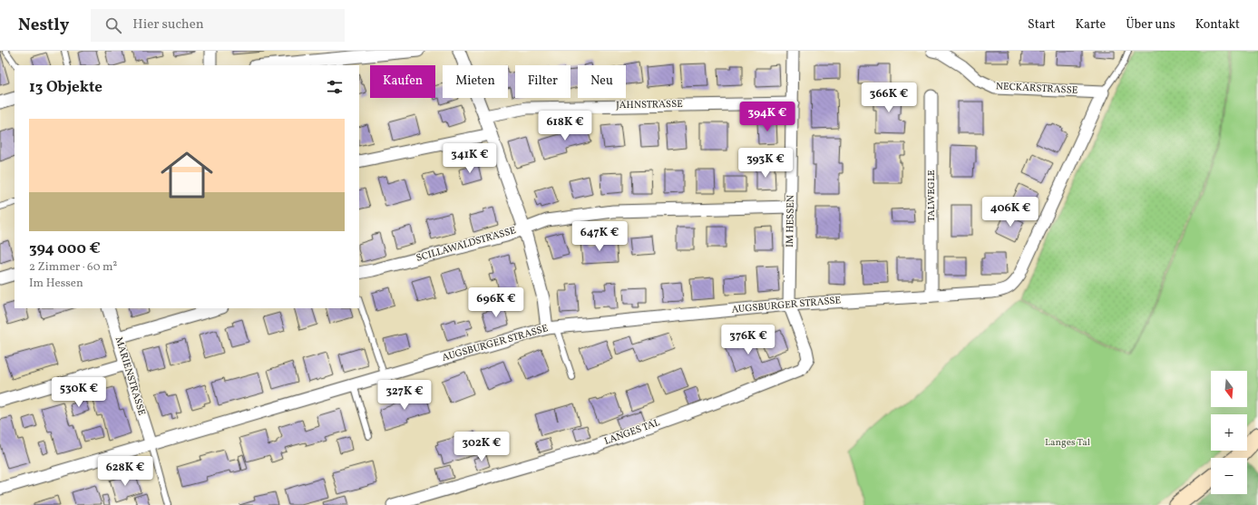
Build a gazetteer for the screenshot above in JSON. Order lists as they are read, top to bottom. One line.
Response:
{"streets":{"street":["NECKARSTRASSE","JAHNSTRASSE","TALWEGLE","IM HESSEN","SCILLAWALDSTRASSE","AUGSBURGER STRASSE","MARIENSTRASSE","LANGES TAL"]},"crossings":[["NECKARSTRASSE","AUGSBURGER STRASSE"],["JAHNSTRASSE","IM HESSEN"],["TALWEGLE","AUGSBURGER STRASSE"],["IM HESSEN","SCILLAWALDSTRASSE"],["IM HESSEN","AUGSBURGER STRASSE"],["IM HESSEN","LANGES TAL"],["AUGSBURGER STRASSE","MARIENSTRASSE"],["AUGSBURGER STRASSE","LANGES TAL"]],"parks":["Langes Tal"],"north":"bottom","page":{"header":"Nestly","search":"Hier suchen","nav":["Start","Karte","Über uns","Kontakt"],"chip":["Kaufen","Mieten","Filter","Neu"],"heading":"13 Objekte","price":["366K €","394K €","618K €","341K €","393K €","406K €","647K €","696K €","376K €","530K €","327K €","302K €","628K €"],"list":[{"name":"394 000 €","note":"2 Zimmer · 60 m² · Im Hessen"}],"map_buttons":["+","−"]}}
